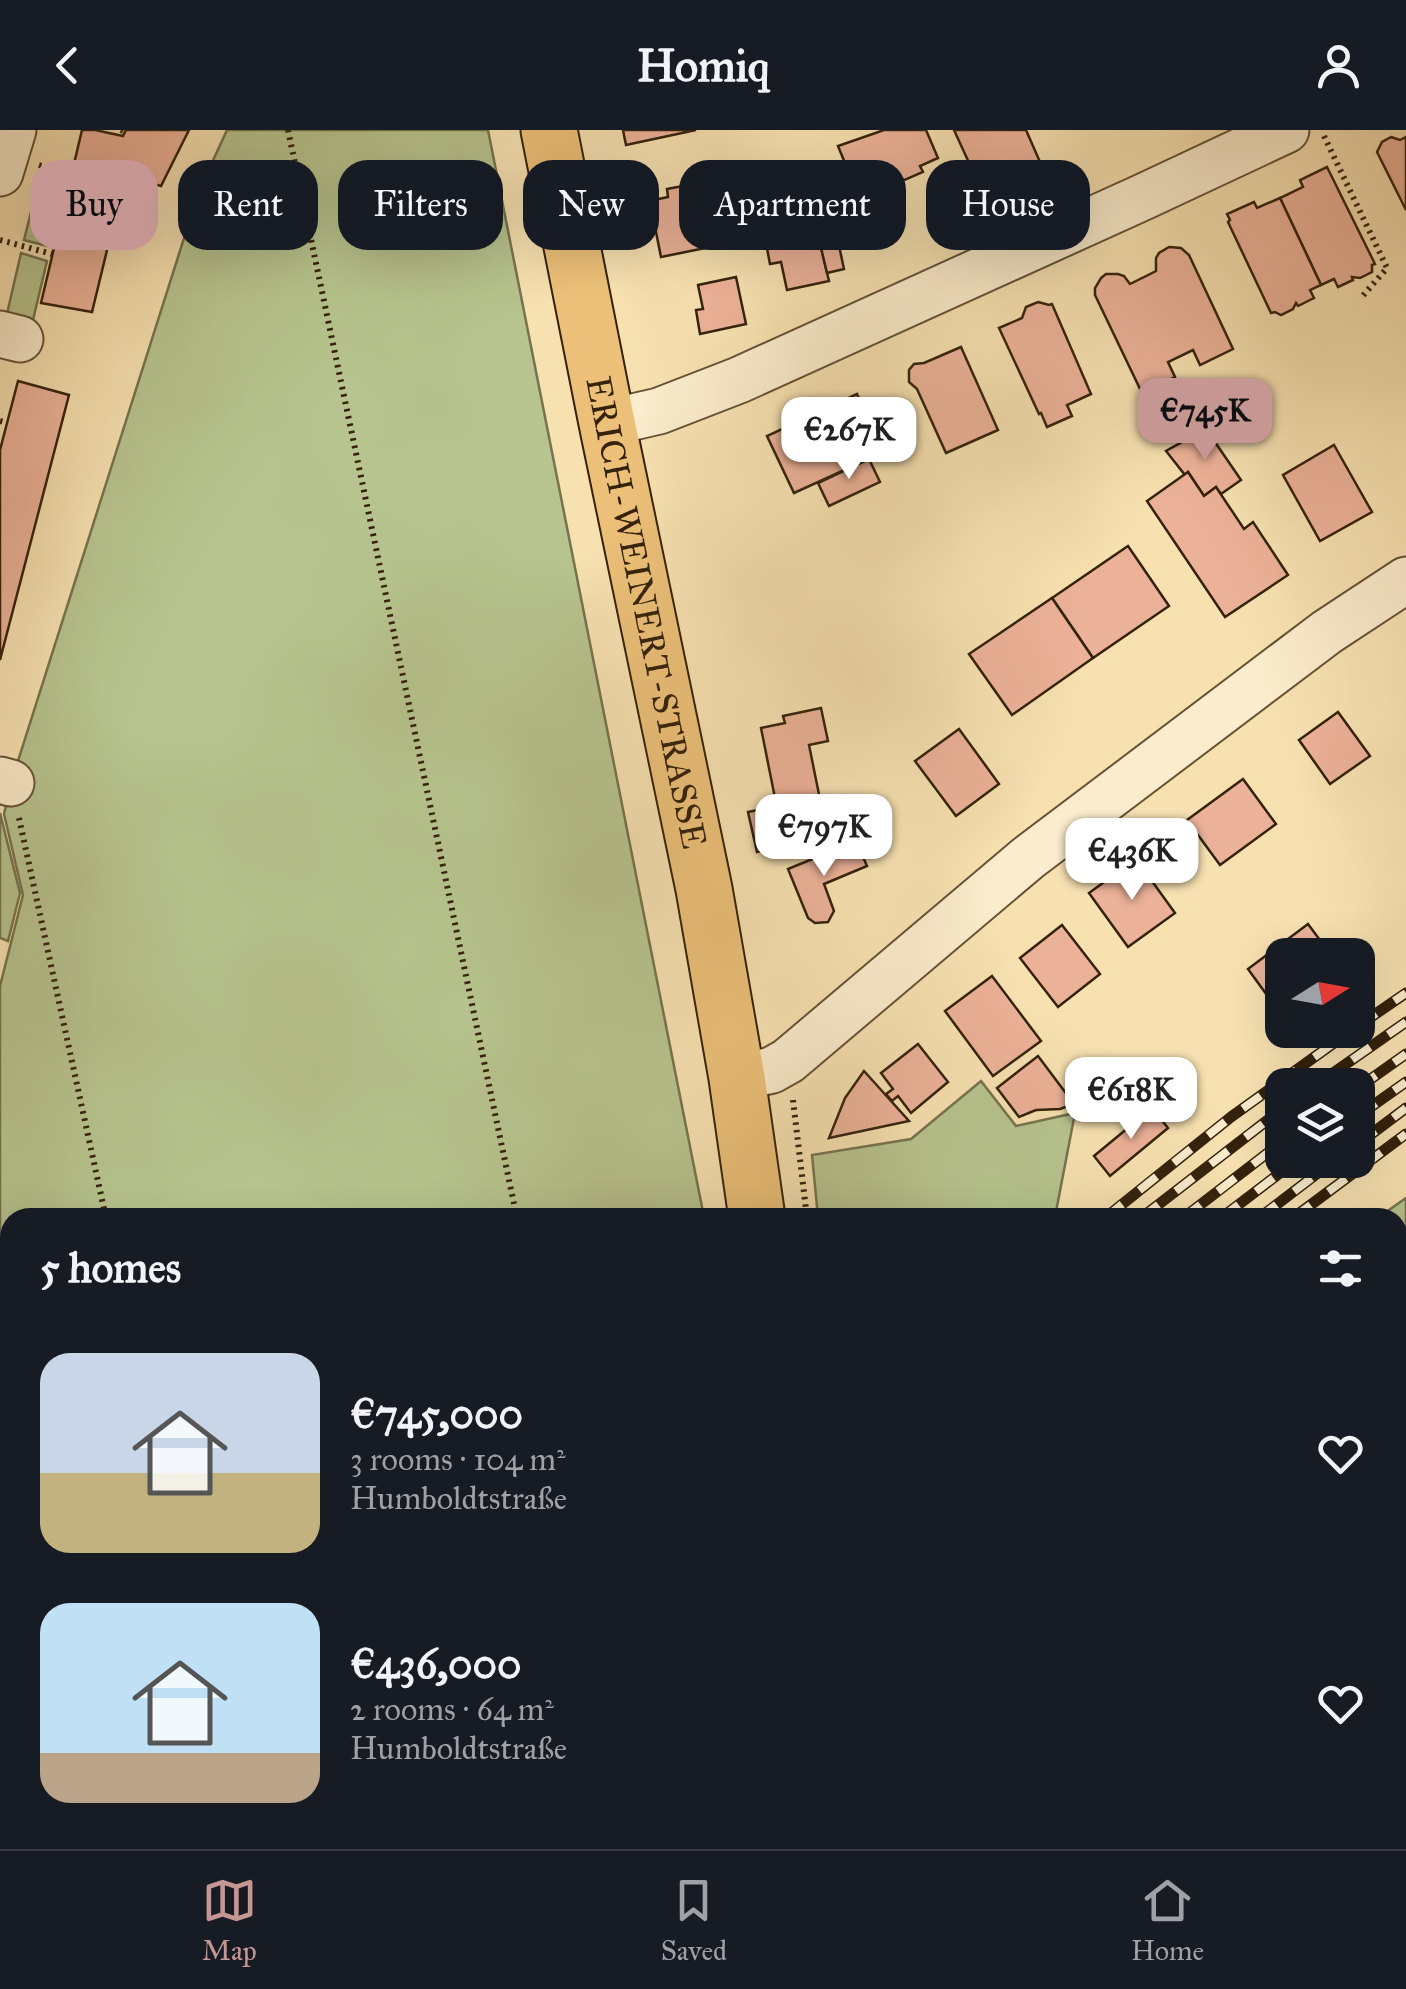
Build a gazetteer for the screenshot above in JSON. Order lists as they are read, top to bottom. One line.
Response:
{"streets":{"main road":["ERICH-WEINERT-STRASSE"]},"north":"right","page":{"header":"Homiq","chip":["Buy","Rent","Filters","New","Apartment","House"],"price":["€745K","€267K","€797K","€436K","€618K"],"heading":"5 homes","list":[{"name":"€745,000","note":"3 rooms · 104 m² · Humboldtstraße"},{"name":"€436,000","note":"2 rooms · 64 m² · Humboldtstraße"}],"tabs":["Map","Saved","Home"]}}
